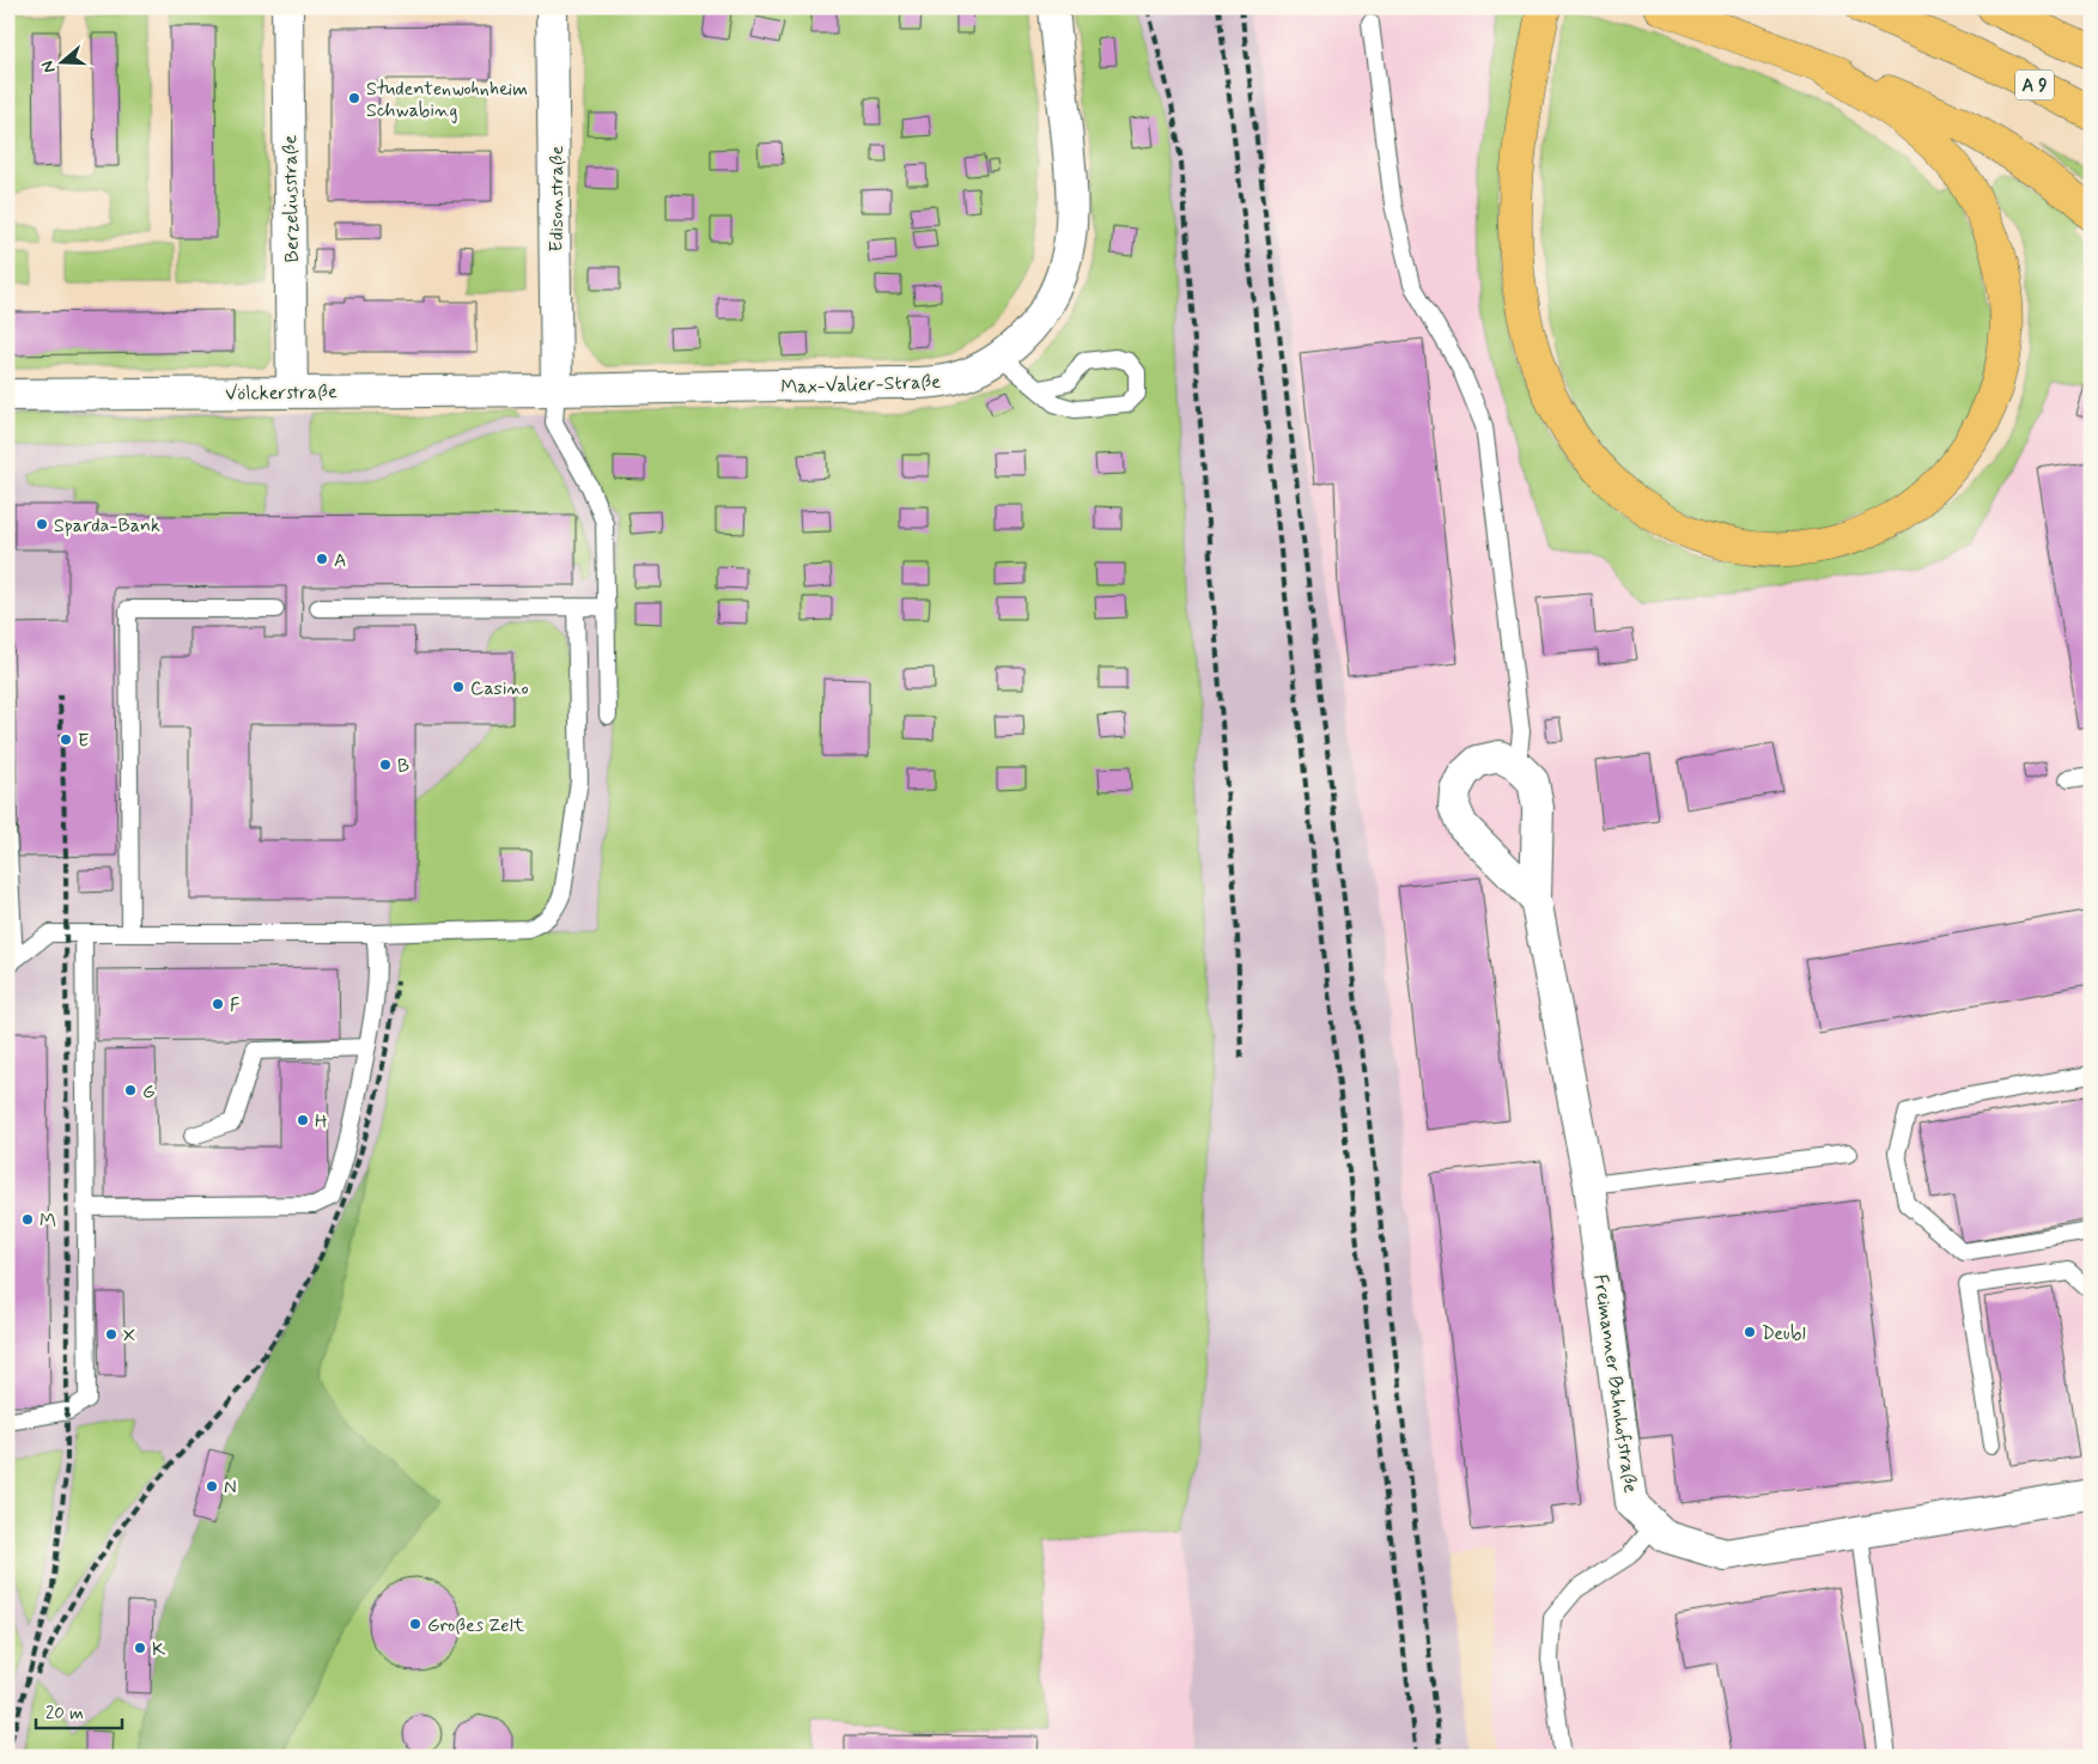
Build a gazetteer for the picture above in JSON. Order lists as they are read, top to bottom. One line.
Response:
{"streets":{"highway":["A 9"],"street":["Berzeliusstraße","Edisonstraße","Max-Valier-Straße","Völckerstraße","Freimanner Bahnhofstraße"]},"crossings":[["Berzeliusstraße","Völckerstraße"],["Edisonstraße","Max-Valier-Straße"],["Edisonstraße","Völckerstraße"],["Max-Valier-Straße","Völckerstraße"]],"places":["Studentenwohnheim Schwabing","Sparda-Bank","A","Casino","E","B","F","G","H","M","Deubl","X","N","Großes Zelt","K"],"scale_bar":"20 m","north":"left"}
